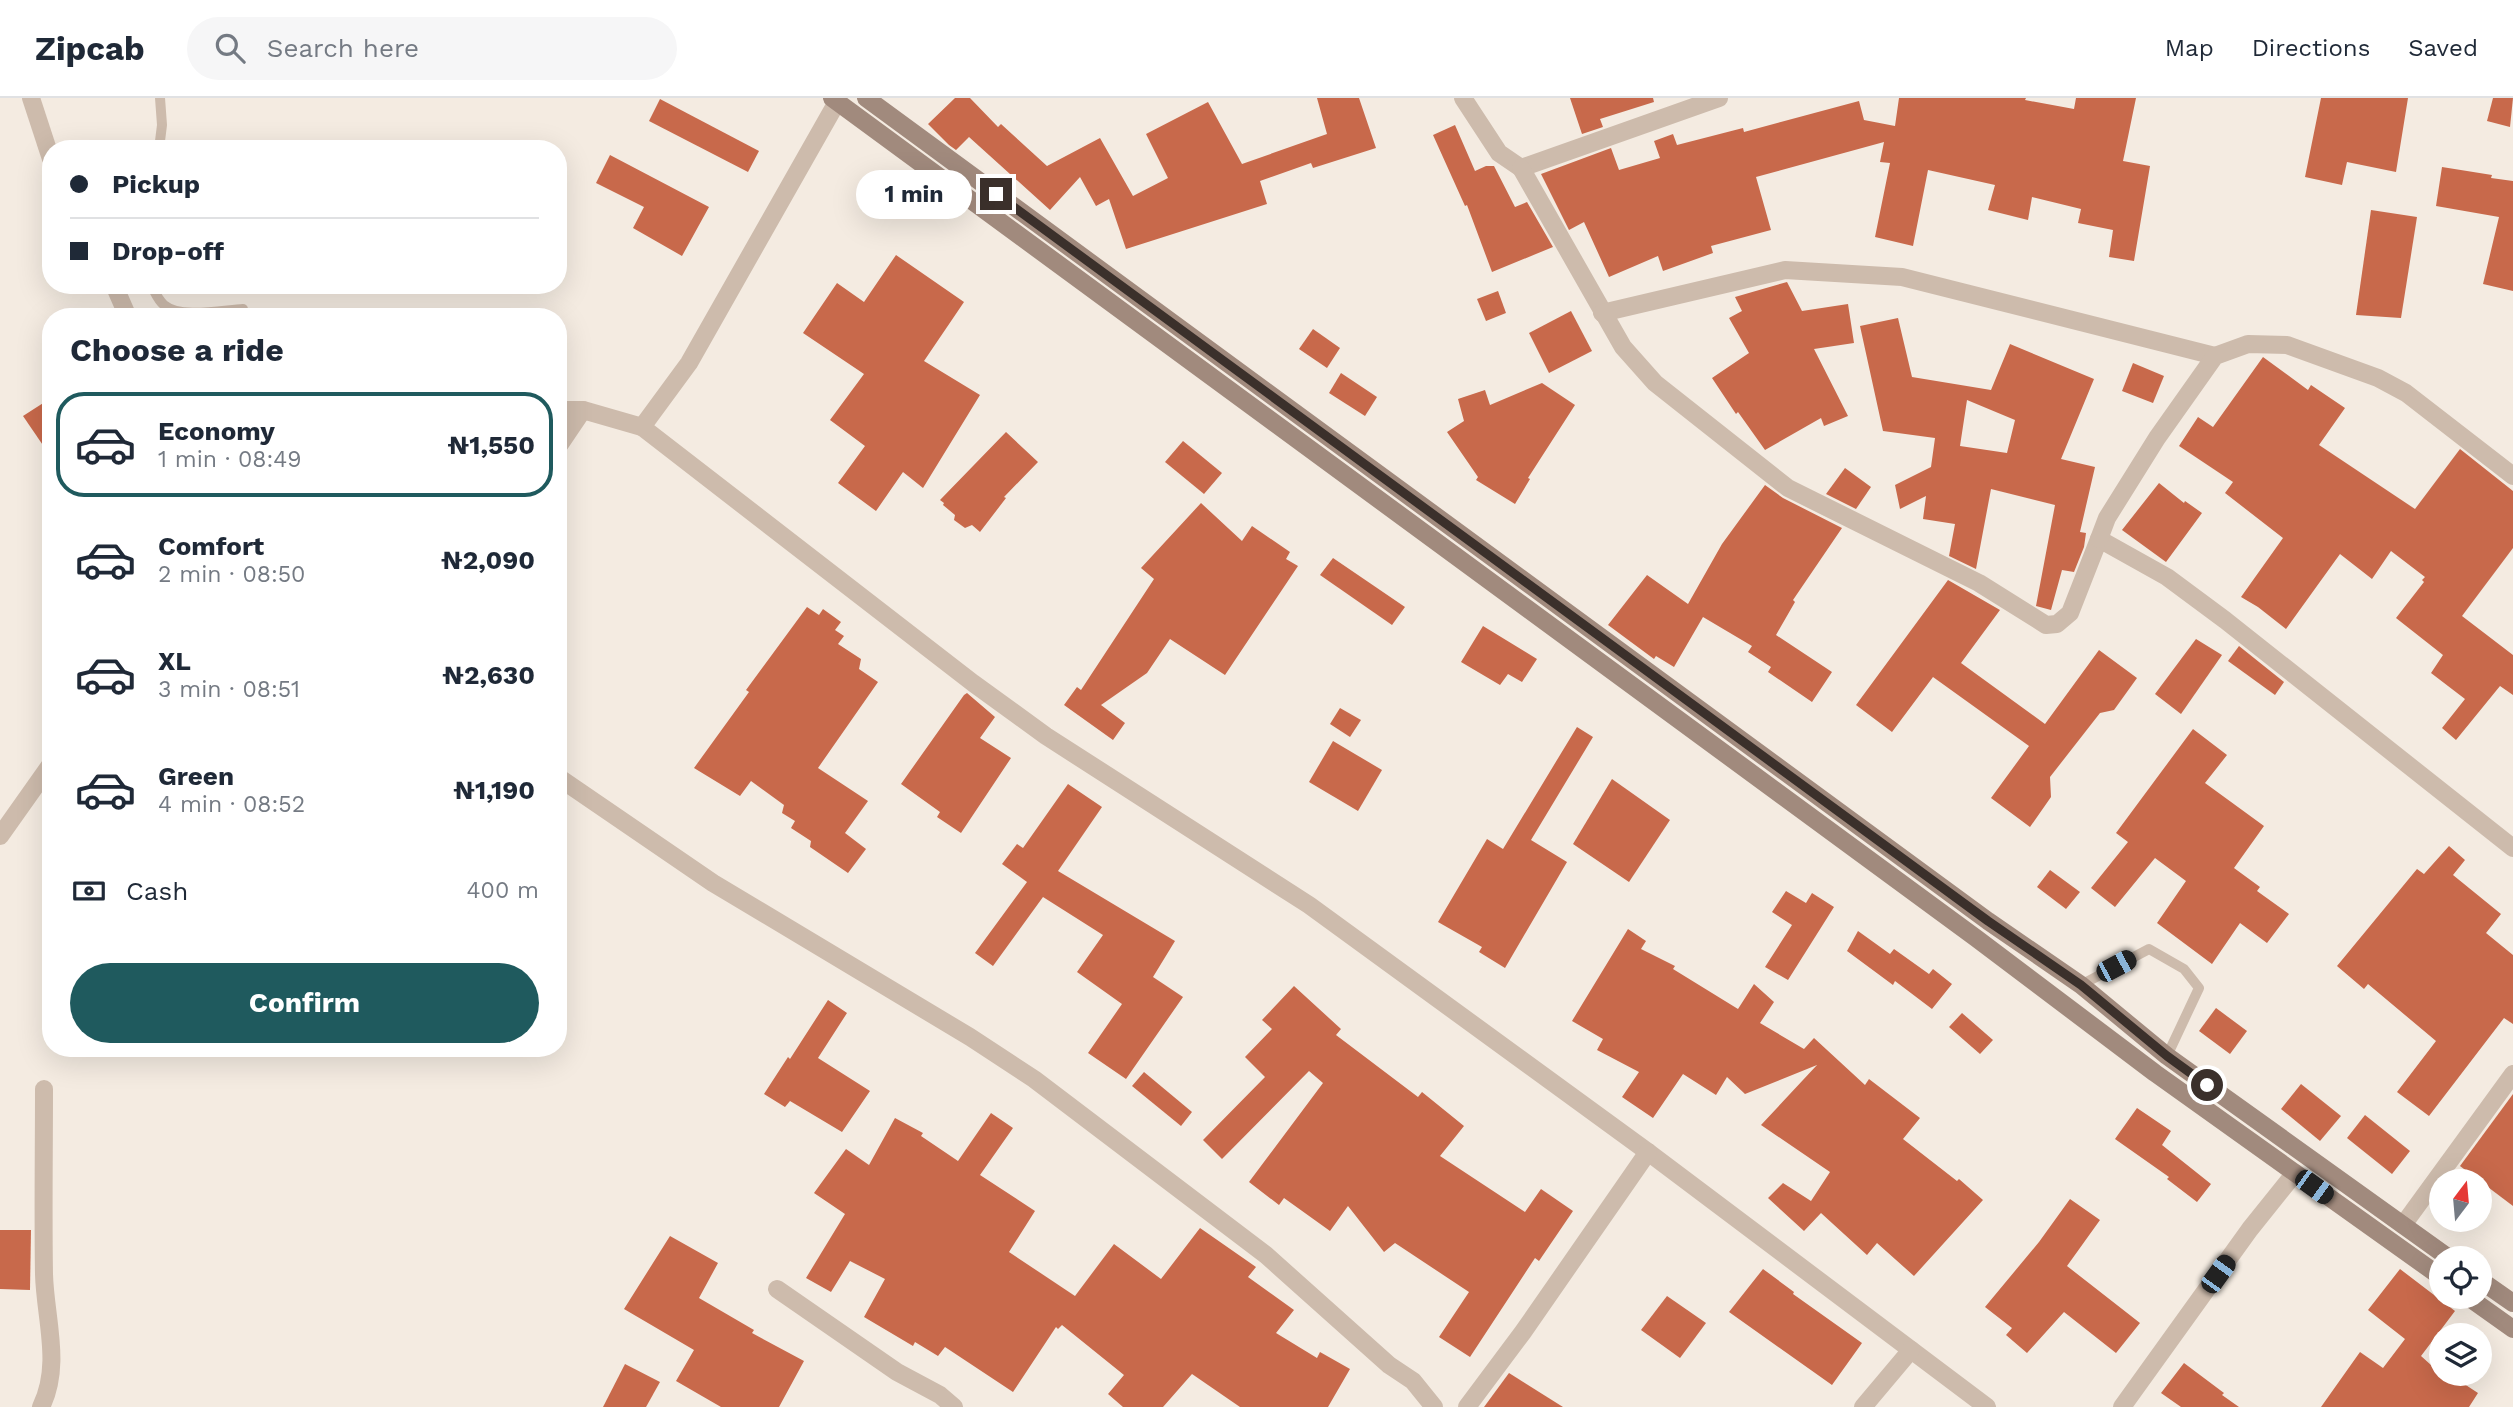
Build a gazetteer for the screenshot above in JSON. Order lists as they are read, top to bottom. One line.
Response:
{"north":"top","page":{"header":"Zipcab","search":"Search here","nav":["Map","Directions","Saved"],"banner":["Pickup","Drop-off"],"bubble":"1 min","heading":"Choose a ride","list":[{"name":"Economy","note":"1 min · 08:49","value":"₦1,550"},{"name":"Comfort","note":"2 min · 08:50","value":"₦2,090"},{"name":"XL","note":"3 min · 08:51","value":"₦2,630"},{"name":"Green","note":"4 min · 08:52","value":"₦1,190"}],"pay":["Cash","400 m"],"buttons":"Confirm"}}
